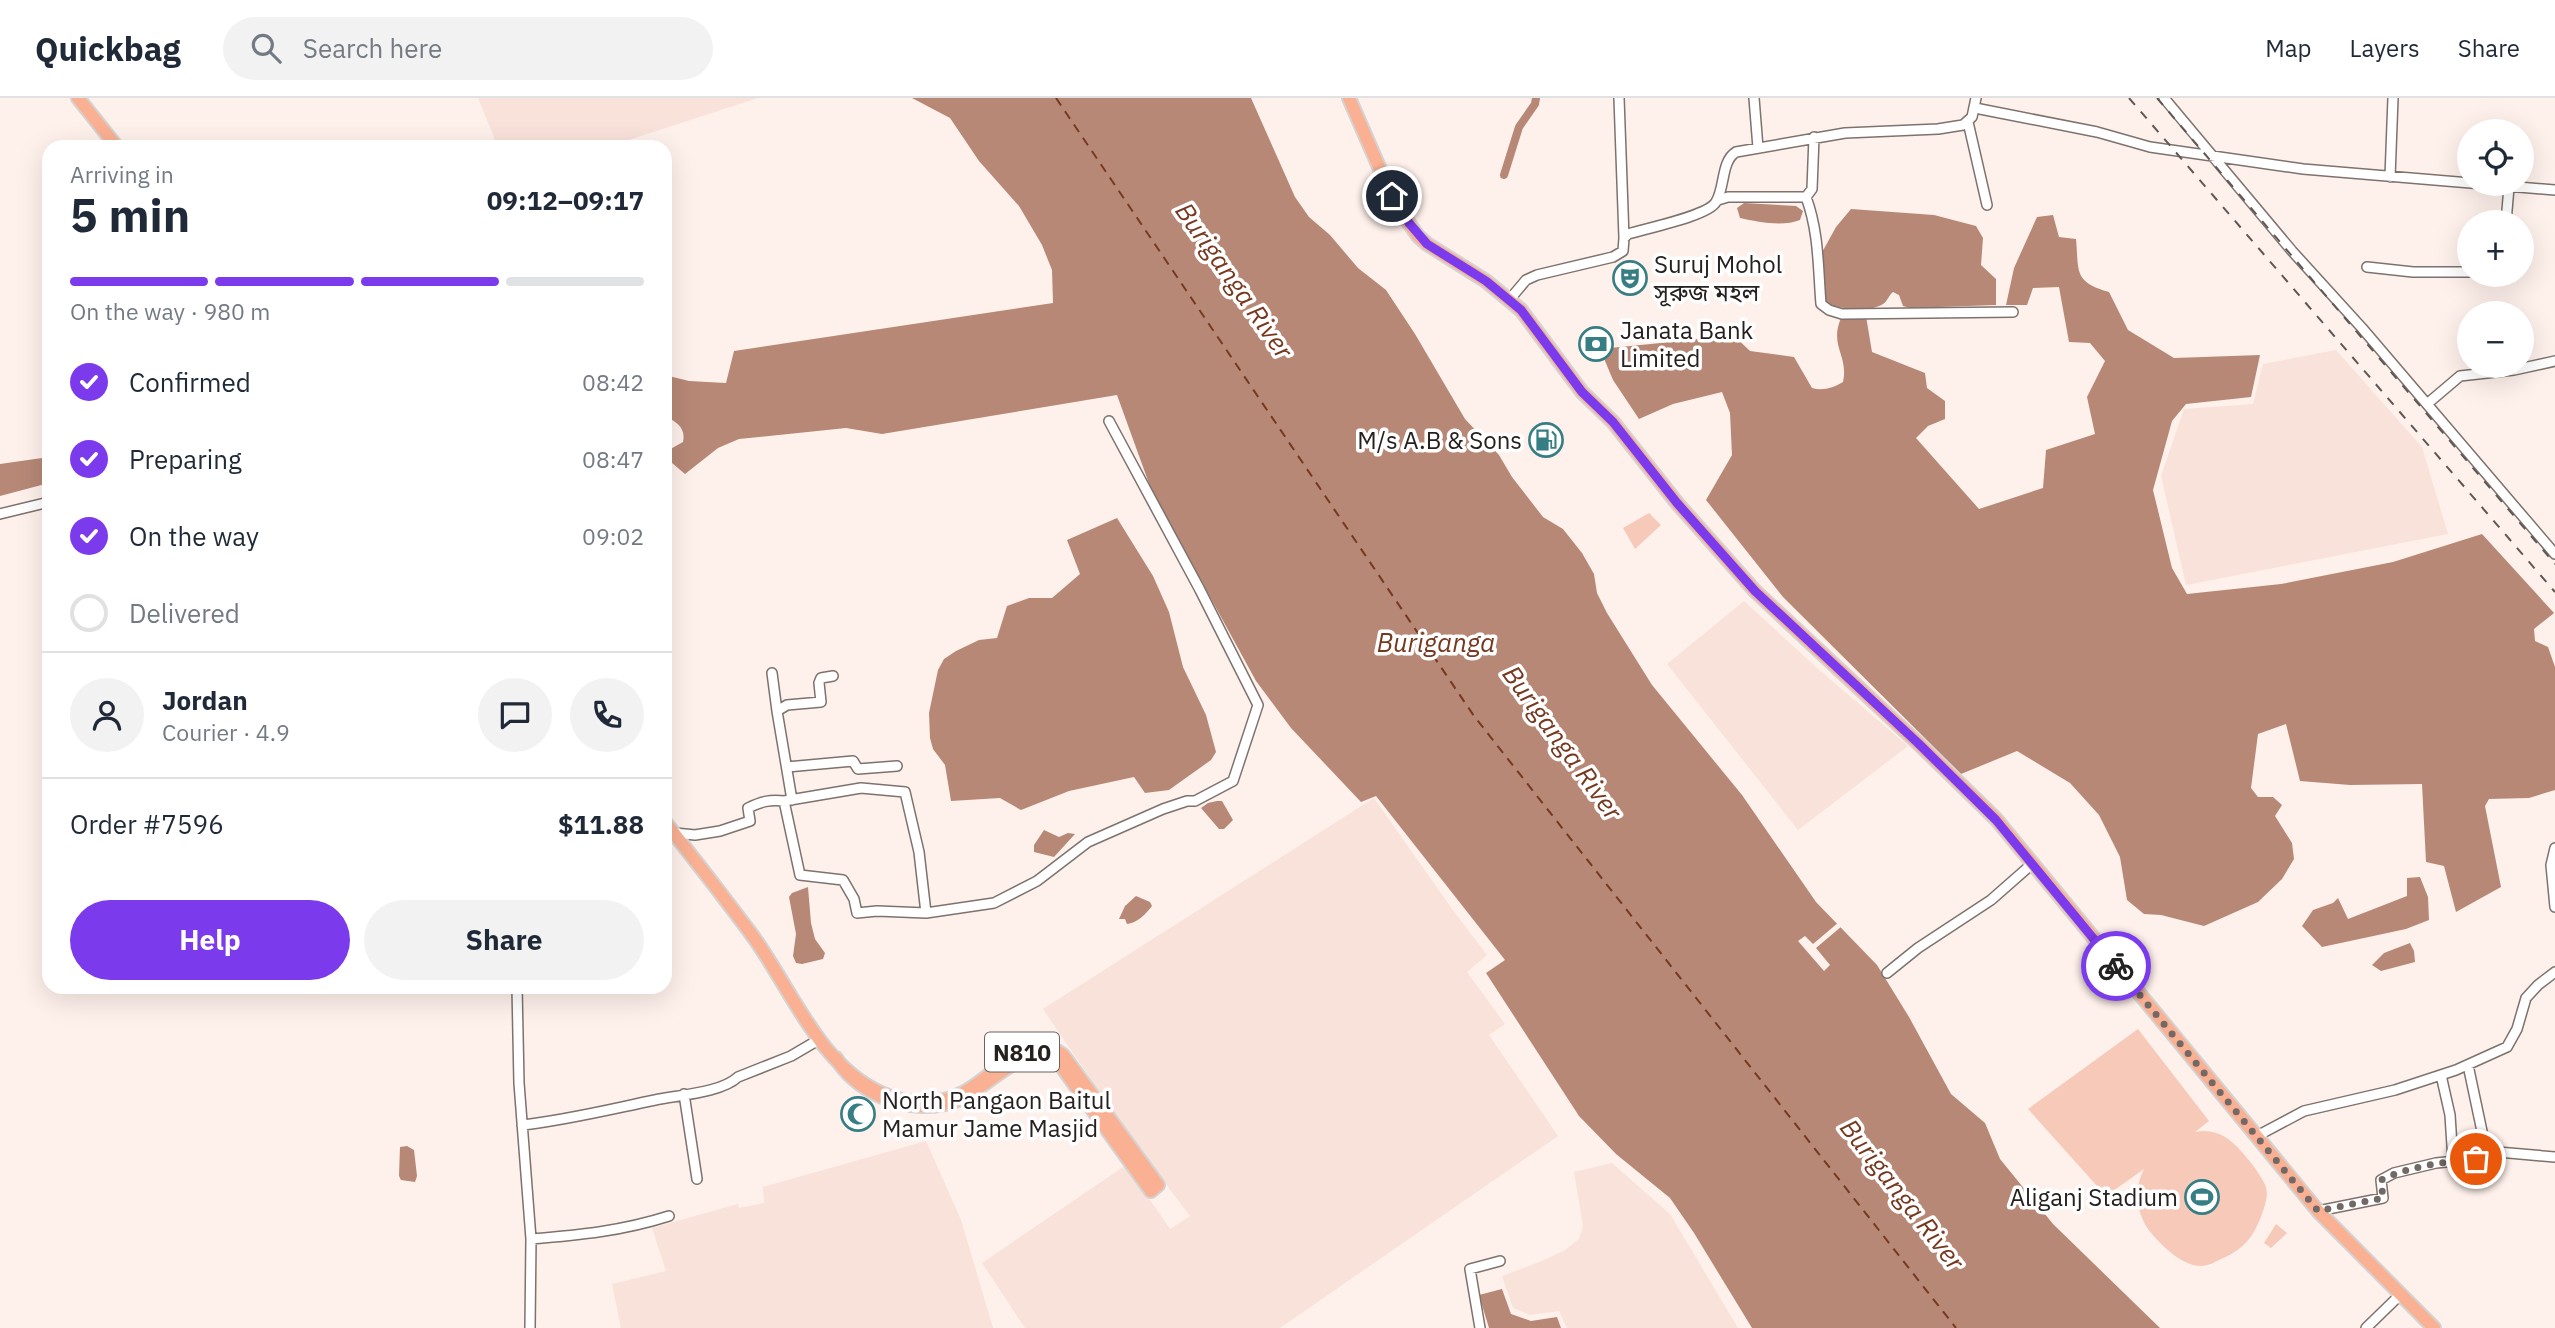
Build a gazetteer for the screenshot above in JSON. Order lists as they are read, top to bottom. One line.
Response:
{"streets":{"highway":["N810"]},"water":["Buriganga River","Buriganga"],"places":{"theatre":["Suruj Mohol সূরুজ মহল"],"bank":["Janata Bank Limited"],"fuel station":["M/s A.B & Sons"],"mosque":["North Pangaon Baitul Mamur Jame Masjid"],"sports":["Aliganj Stadium"]},"page":{"header":"Quickbag","search":"Search here","nav":["Map","Layers","Share"],"map_buttons":["+","−"],"heading":["5 min","Arriving in","09:12–09:17"],"panel":["Jordan","Courier · 4.9","Order #7596","$11.88"],"bar":"On the way · 980 m","list":[["Confirmed","08:42"],["Preparing","08:47"],["On the way","09:02"],"Delivered"],"buttons":["Help","Share"]}}
